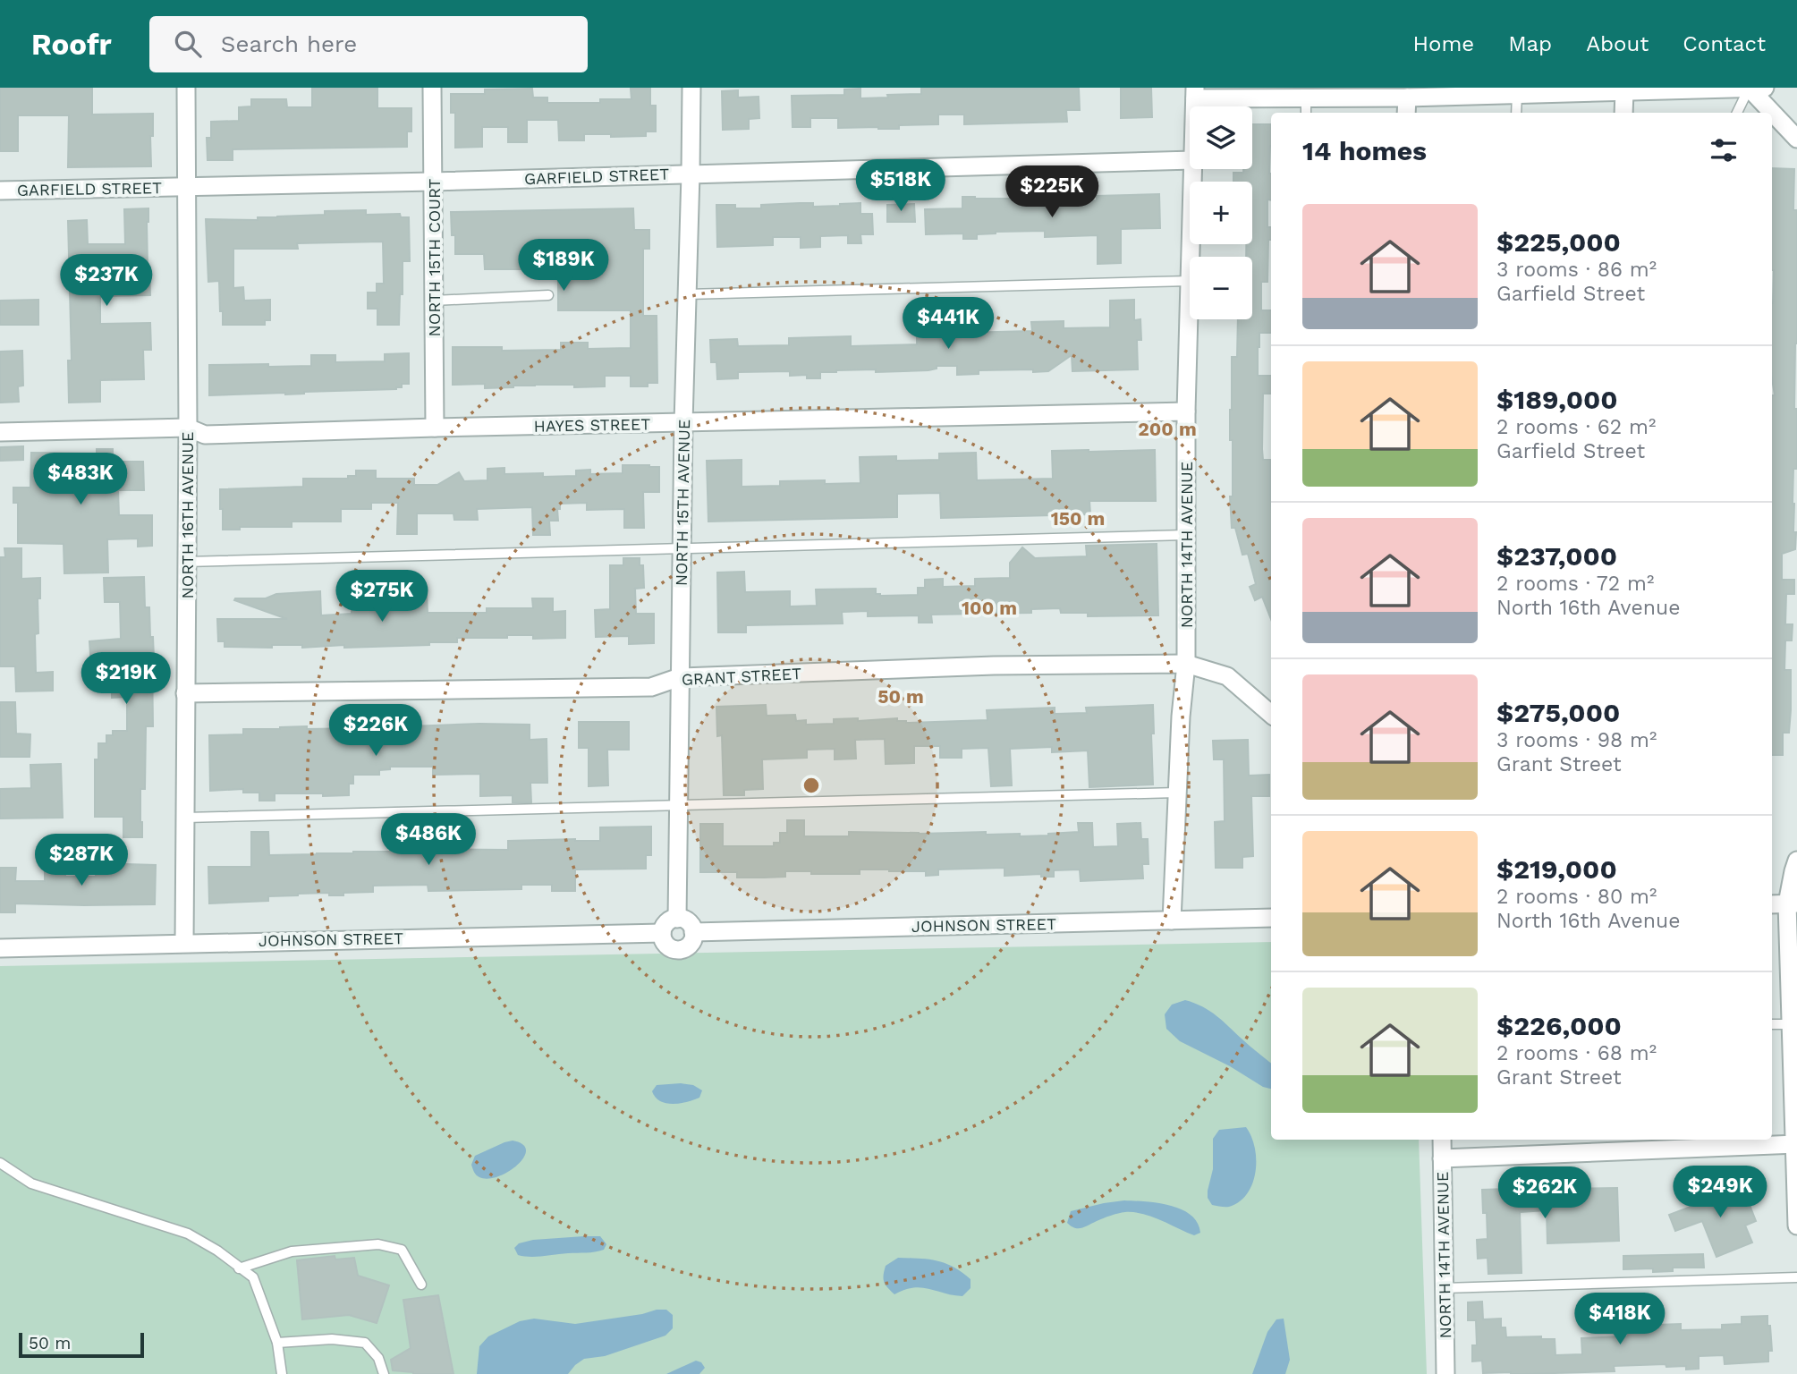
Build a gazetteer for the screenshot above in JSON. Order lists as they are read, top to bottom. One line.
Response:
{"streets":{"street":["GARFIELD STREET","NORTH 15TH COURT","HAYES STREET","NORTH 15TH AVENUE","NORTH 16TH AVENUE","NORTH 14TH AVENUE","GRANT STREET","JOHNSON STREET"]},"crossings":[["GARFIELD STREET","NORTH 15TH COURT"],["GARFIELD STREET","NORTH 15TH AVENUE"],["GARFIELD STREET","NORTH 16TH AVENUE"],["NORTH 15TH COURT","HAYES STREET"],["HAYES STREET","NORTH 15TH AVENUE"],["HAYES STREET","NORTH 16TH AVENUE"],["HAYES STREET","NORTH 14TH AVENUE"],["NORTH 15TH AVENUE","GRANT STREET"],["NORTH 15TH AVENUE","JOHNSON STREET"],["NORTH 16TH AVENUE","GRANT STREET"],["NORTH 16TH AVENUE","JOHNSON STREET"],["NORTH 14TH AVENUE","GRANT STREET"],["NORTH 14TH AVENUE","JOHNSON STREET"]],"scale_bar":"50 m","page":{"header":"Roofr","search":"Search here","nav":["Home","Map","About","Contact"],"map_buttons":["+","−"],"heading":"14 homes","price":["$518K","$225K","$189K","$237K","$441K","$483K","$275K","$219K","$226K","$486K","$287K","$249K","$262K","$418K"],"list":[{"name":"$225,000","note":"3 rooms · 86 m² · Garfield Street"},{"name":"$189,000","note":"2 rooms · 62 m² · Garfield Street"},{"name":"$237,000","note":"2 rooms · 72 m² · North 16th Avenue"},{"name":"$275,000","note":"3 rooms · 98 m² · Grant Street"},{"name":"$219,000","note":"2 rooms · 80 m² · North 16th Avenue"},{"name":"$226,000","note":"2 rooms · 68 m² · Grant Street"}],"scale":"50 m"},"rings":["200 m","150 m","100 m","50 m"]}
